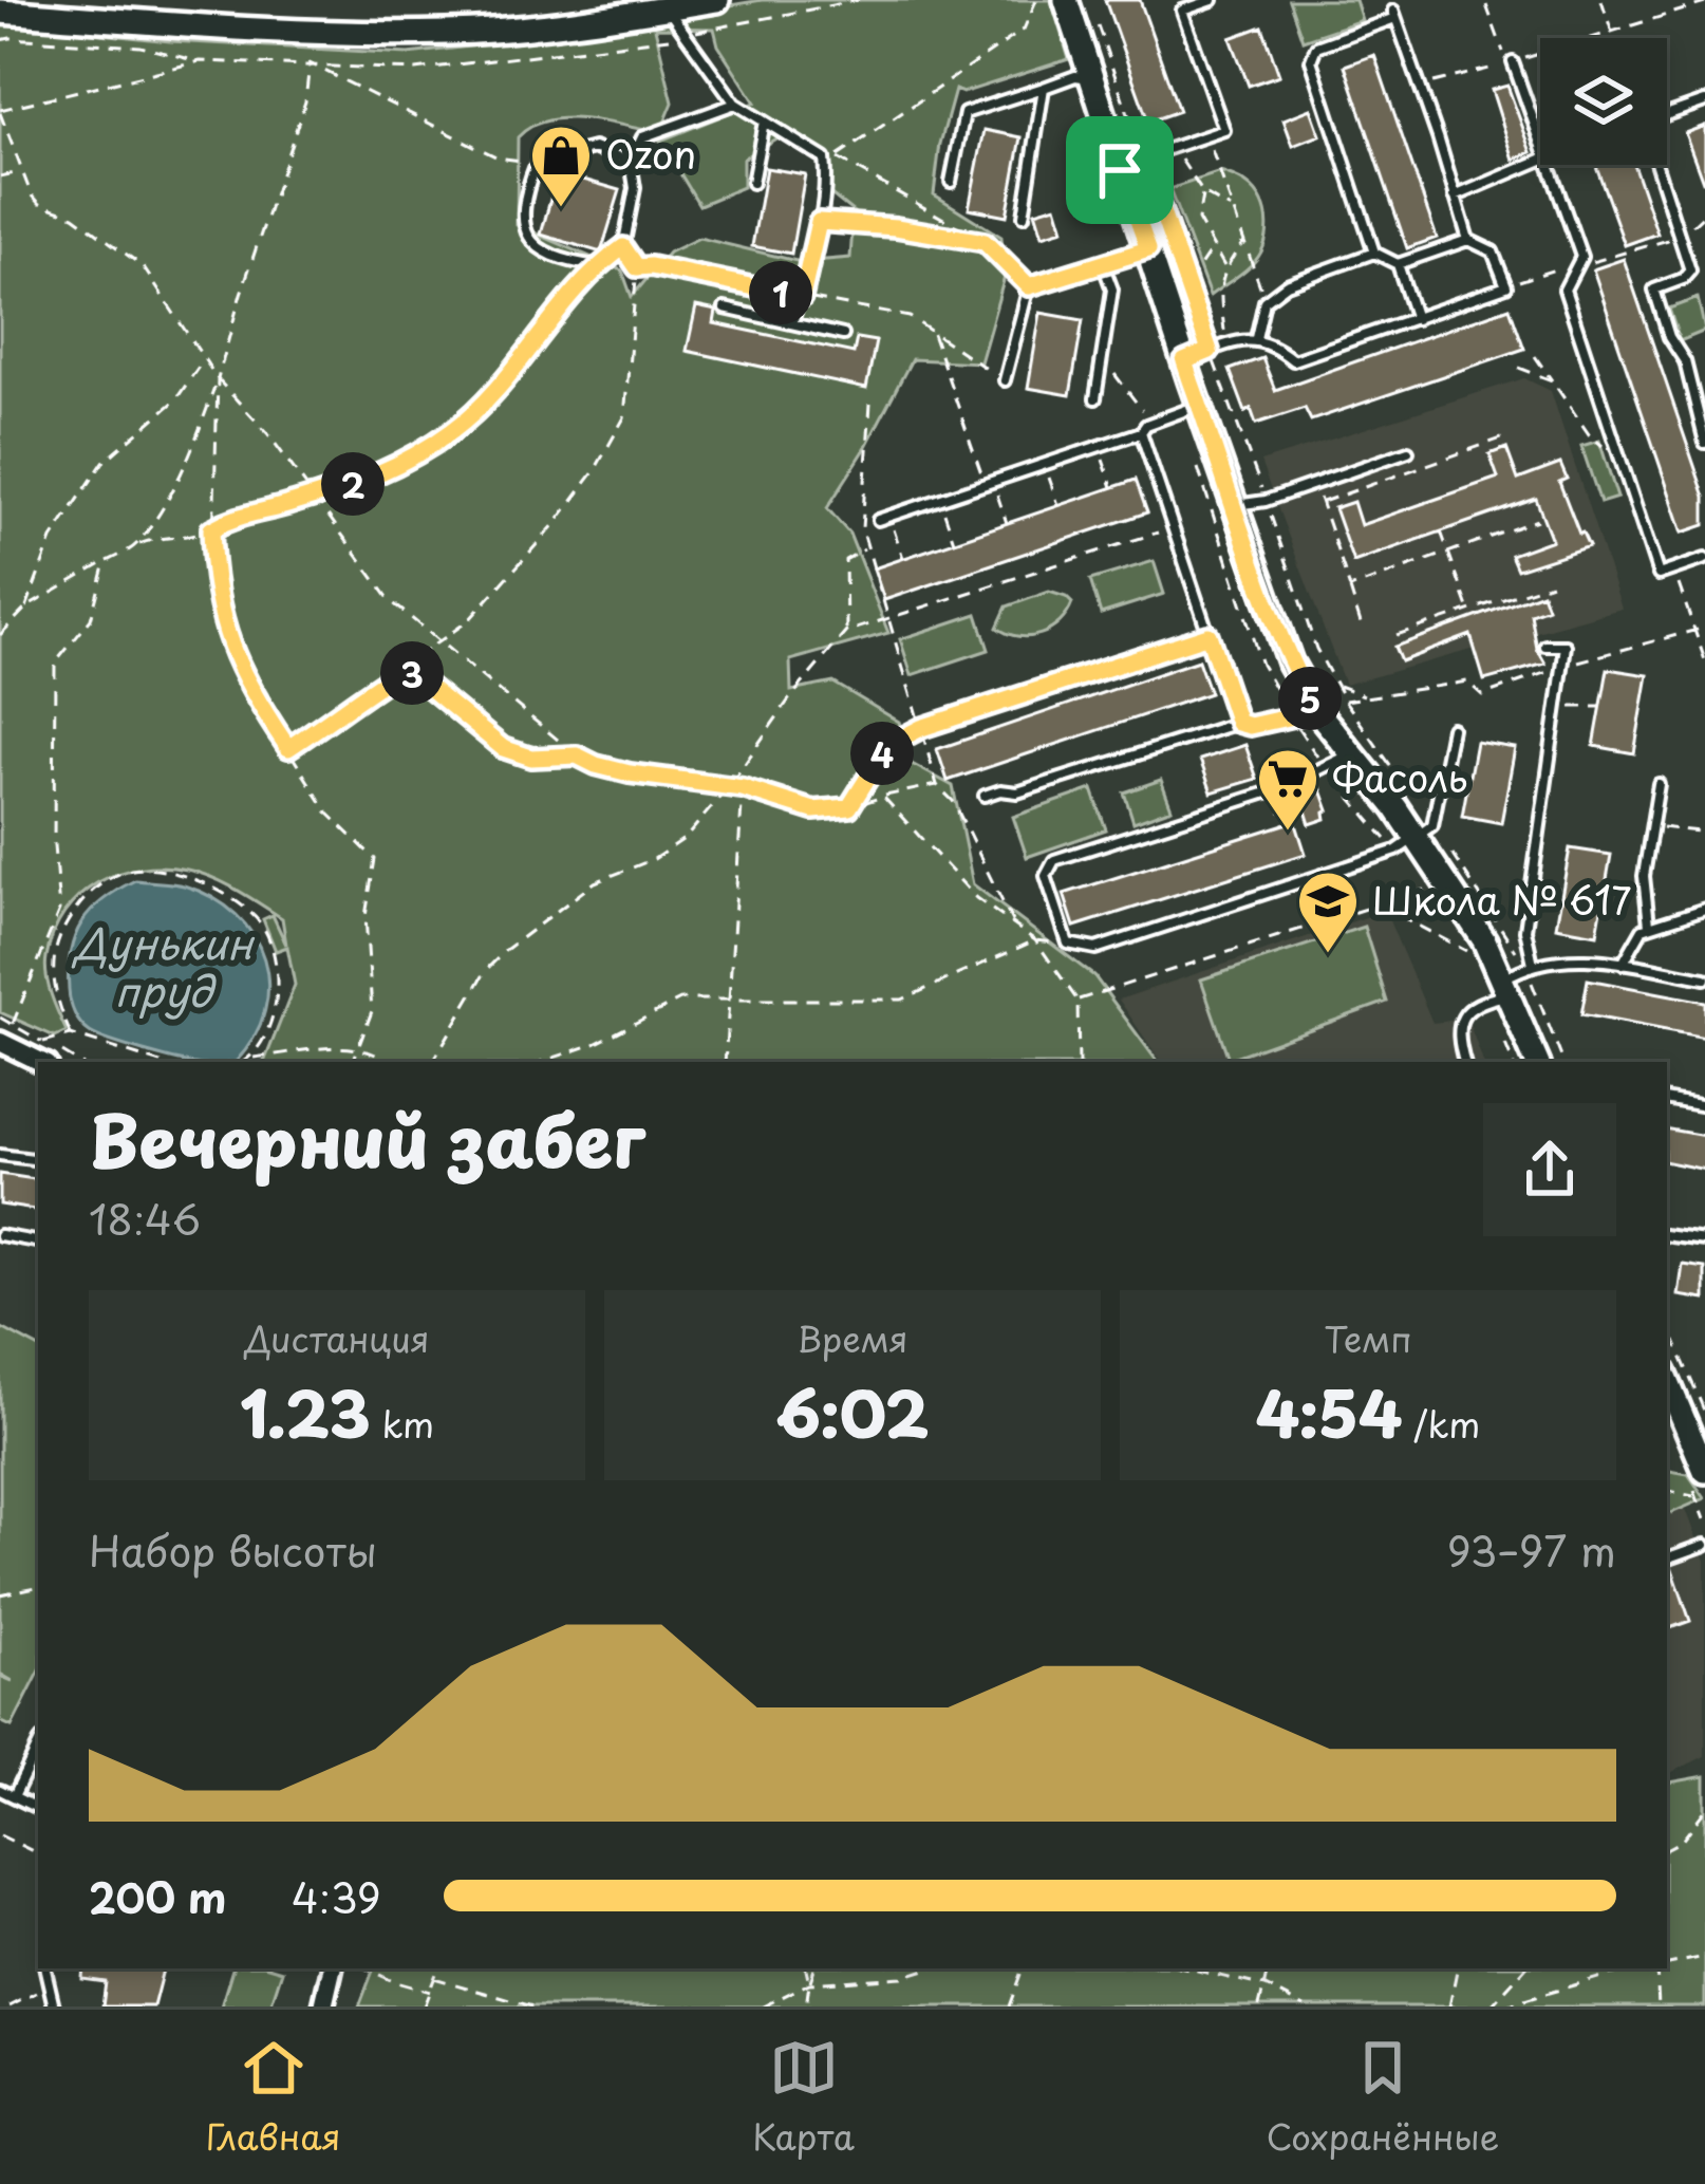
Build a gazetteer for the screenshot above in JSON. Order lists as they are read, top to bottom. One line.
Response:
{"water":["Дунькин пруд"],"places":{"shop":["Ozon"],"supermarket":["Фасоль"],"school or university":["Школа № 617"]},"page":{"pins":["1","2","3","5","4"],"heading":["Вечерний забег","18:46"],"stats":[["Дистанция","1.23 km"],["Время","6:02"],["Темп","4:54 /km"]],"chart":["Набор высоты","93–97 m"],"list":[{"name":"200 m","note":"4:39"}],"tabs":["Главная","Карта","Сохранённые"]}}
